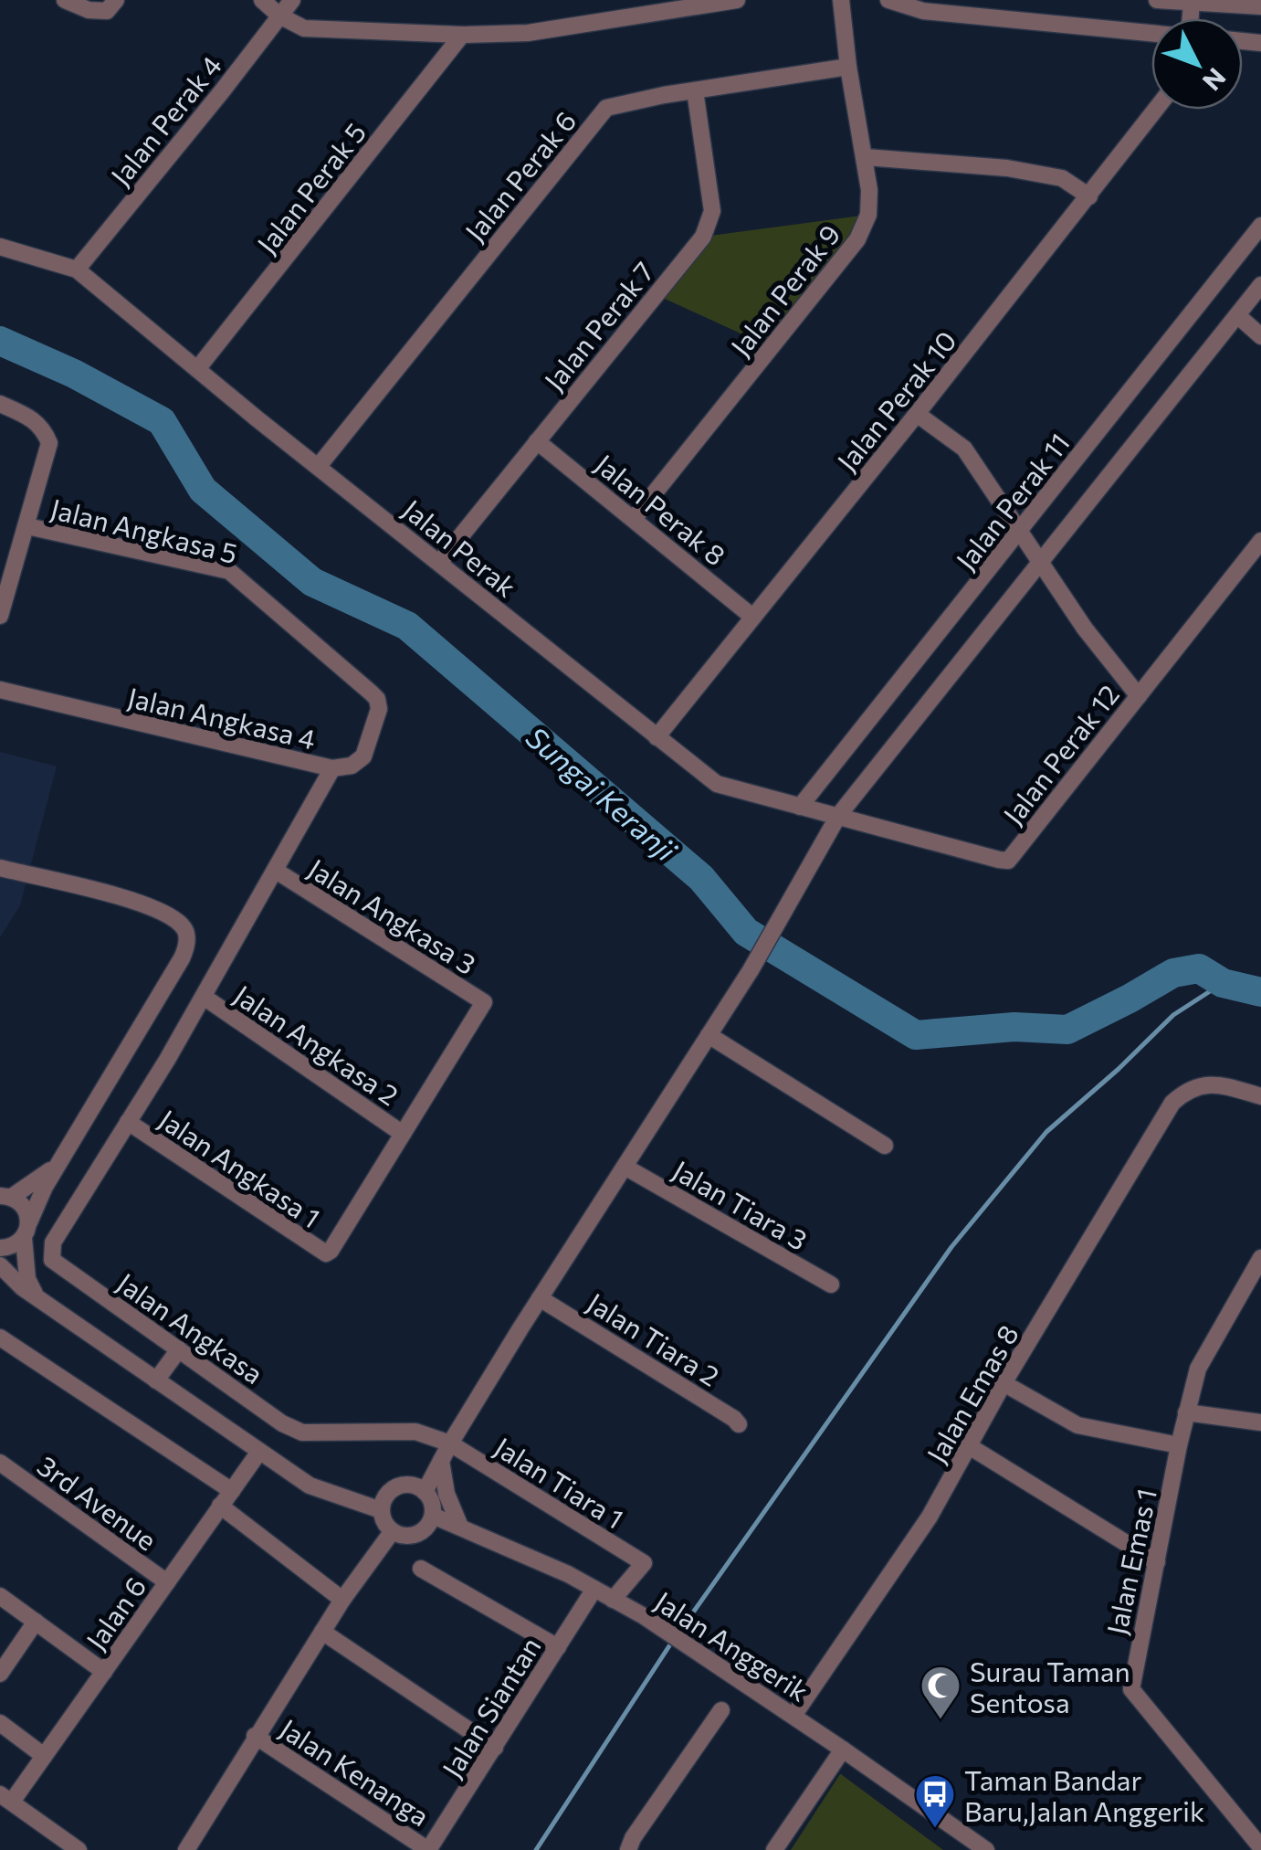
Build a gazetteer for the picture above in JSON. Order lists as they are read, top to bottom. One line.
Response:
{"streets":{"street":["Jalan Perak 4","Jalan Perak 6","Jalan Perak 5","Jalan Perak 9","Jalan Perak 7","Jalan Perak 10","Jalan Perak 11","Jalan Perak 8","Jalan Angkasa 5","Jalan Perak","Jalan Angkasa 4","Jalan Perak 12","Jalan Angkasa 3","Jalan Angkasa 2","Jalan Angkasa 1","Jalan Tiara 3","Jalan Angkasa","Jalan Tiara 2","Jalan Emas 8","Jalan Tiara 1","3rd Avenue","Jalan Emas 1","Jalan 6","Jalan Anggerik","Jalan Siantan","Jalan Kenanga"]},"crossings":[["Jalan Perak 4","Jalan Perak"],["Jalan Perak 6","Jalan Perak 9"],["Jalan Perak 6","Jalan Perak 7"],["Jalan Perak 6","Jalan Perak"],["Jalan Perak 5","Jalan Perak"],["Jalan Perak 9","Jalan Perak 8"],["Jalan Perak 7","Jalan Perak 8"],["Jalan Perak 7","Jalan Perak"],["Jalan Perak 10","Jalan Perak 8"],["Jalan Perak 10","Jalan Perak"],["Jalan Perak 11","Jalan Perak"],["Jalan Angkasa 5","Jalan Angkasa 4"],["Jalan Perak","Jalan Perak 12"],["Jalan Angkasa 3","Jalan Angkasa 2"],["Jalan Angkasa 3","Jalan Angkasa 1"],["Jalan Angkasa 2","Jalan Angkasa 1"],["Jalan Angkasa 1","Jalan Angkasa"],["Jalan Angkasa","Jalan Tiara 1"],["Jalan Emas 8","Jalan Anggerik"],["Jalan Tiara 1","Jalan Anggerik"],["3rd Avenue","Jalan 6"],["Jalan Anggerik","Jalan Siantan"],["Jalan Siantan","Jalan Kenanga"]],"water":["Sungai Keranji"],"places":{"mosque":["Surau Taman Sentosa"],"bus stop":["Taman Bandar Baru,Jalan Anggerik"]},"north":"bottom right"}
